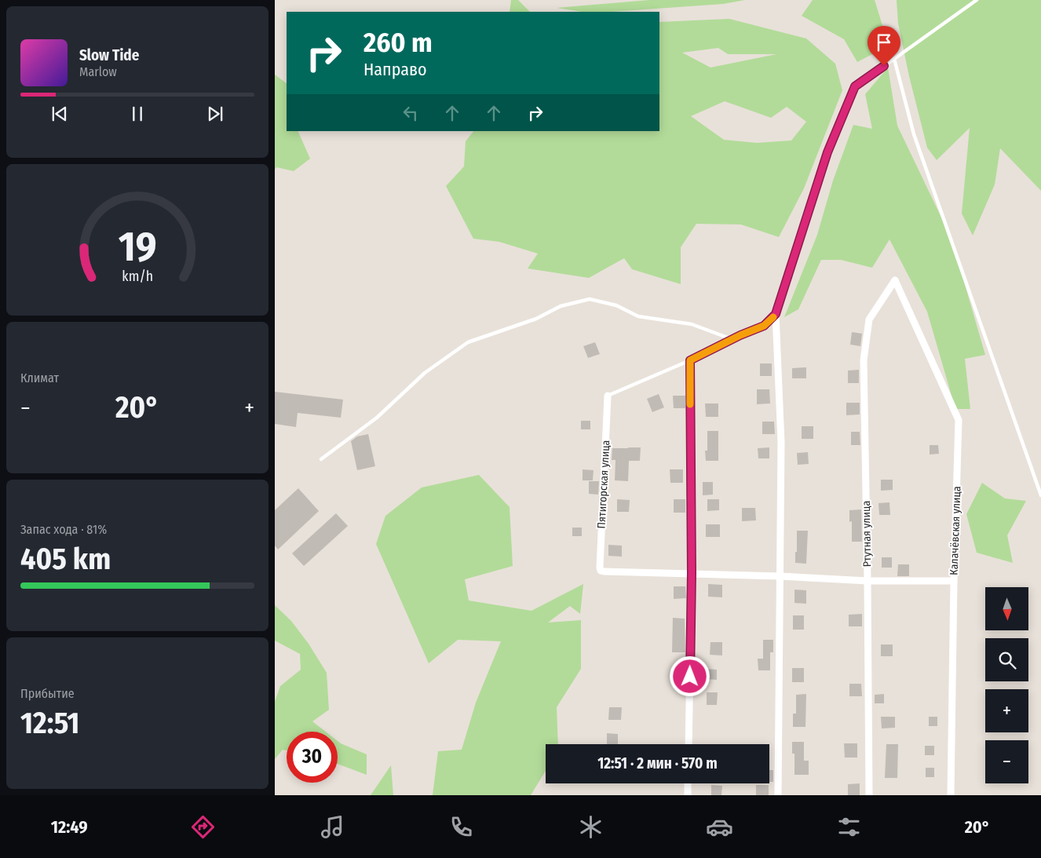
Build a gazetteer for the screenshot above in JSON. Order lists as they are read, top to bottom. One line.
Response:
{"streets":{"street":["Пятигорская улица","Калачёвская улица","Ртутная улица"]},"crossings":[["Калачёвская улица","Ртутная улица"]],"north":"bottom","page":{"turn":["260 m","Направо"],"song":["Slow Tide","Marlow"],"tile":["Климат",["Запас хода · 81%","405 km"],["Прибытие","12:51"]],"heat":["−","20°","+"],"map_buttons":["+","−"],"limit":"30","trip":"12:51 · 2 мин · 570 m","tabs":["12:49","20°"],"gauge":["19","km/h"]}}
